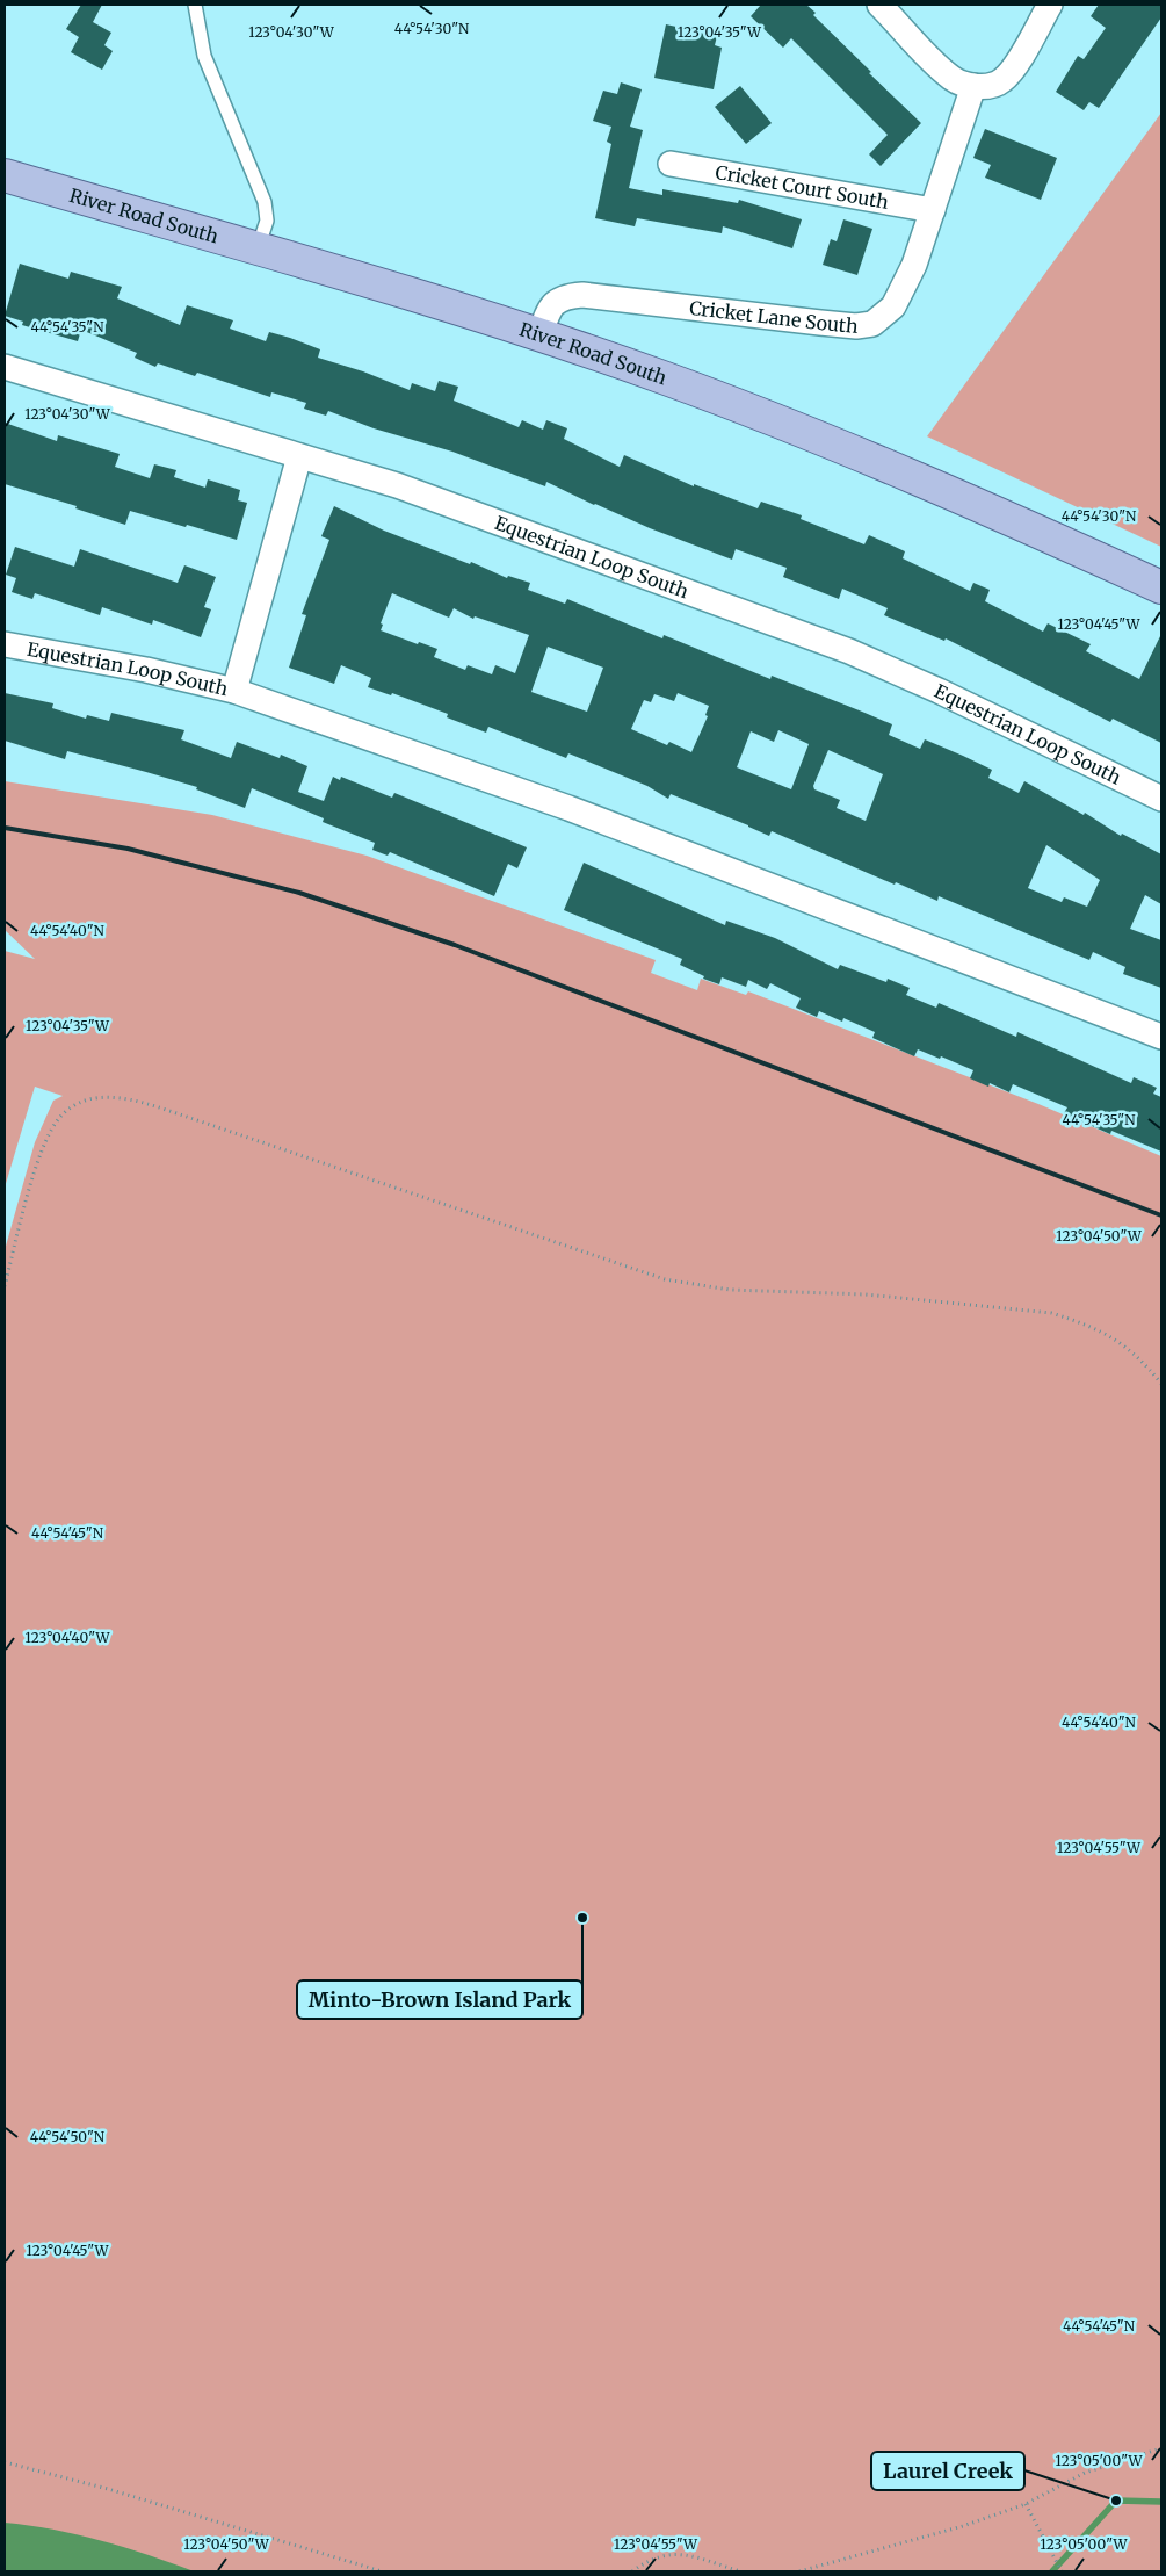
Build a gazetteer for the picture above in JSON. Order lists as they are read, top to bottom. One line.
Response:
{"streets":{"main road":["River Road South"],"street":["Cricket Court South","Cricket Lane South","Equestrian Loop South"]},"crossings":[["Cricket Court South","Cricket Lane South"],["River Road South","Cricket Lane South"]],"places":["Minto-Brown Island Park","Laurel Creek"],"coordinates":["44°54'30\"N","123°04'30\"W","123°04'35\"W","44°54'35\"N","123°04'45\"W","44°54'40\"N","123°04'50\"W","44°54'45\"N","123°04'40\"W","123°04'55\"W","44°54'50\"N","123°05'00\"W"]}
